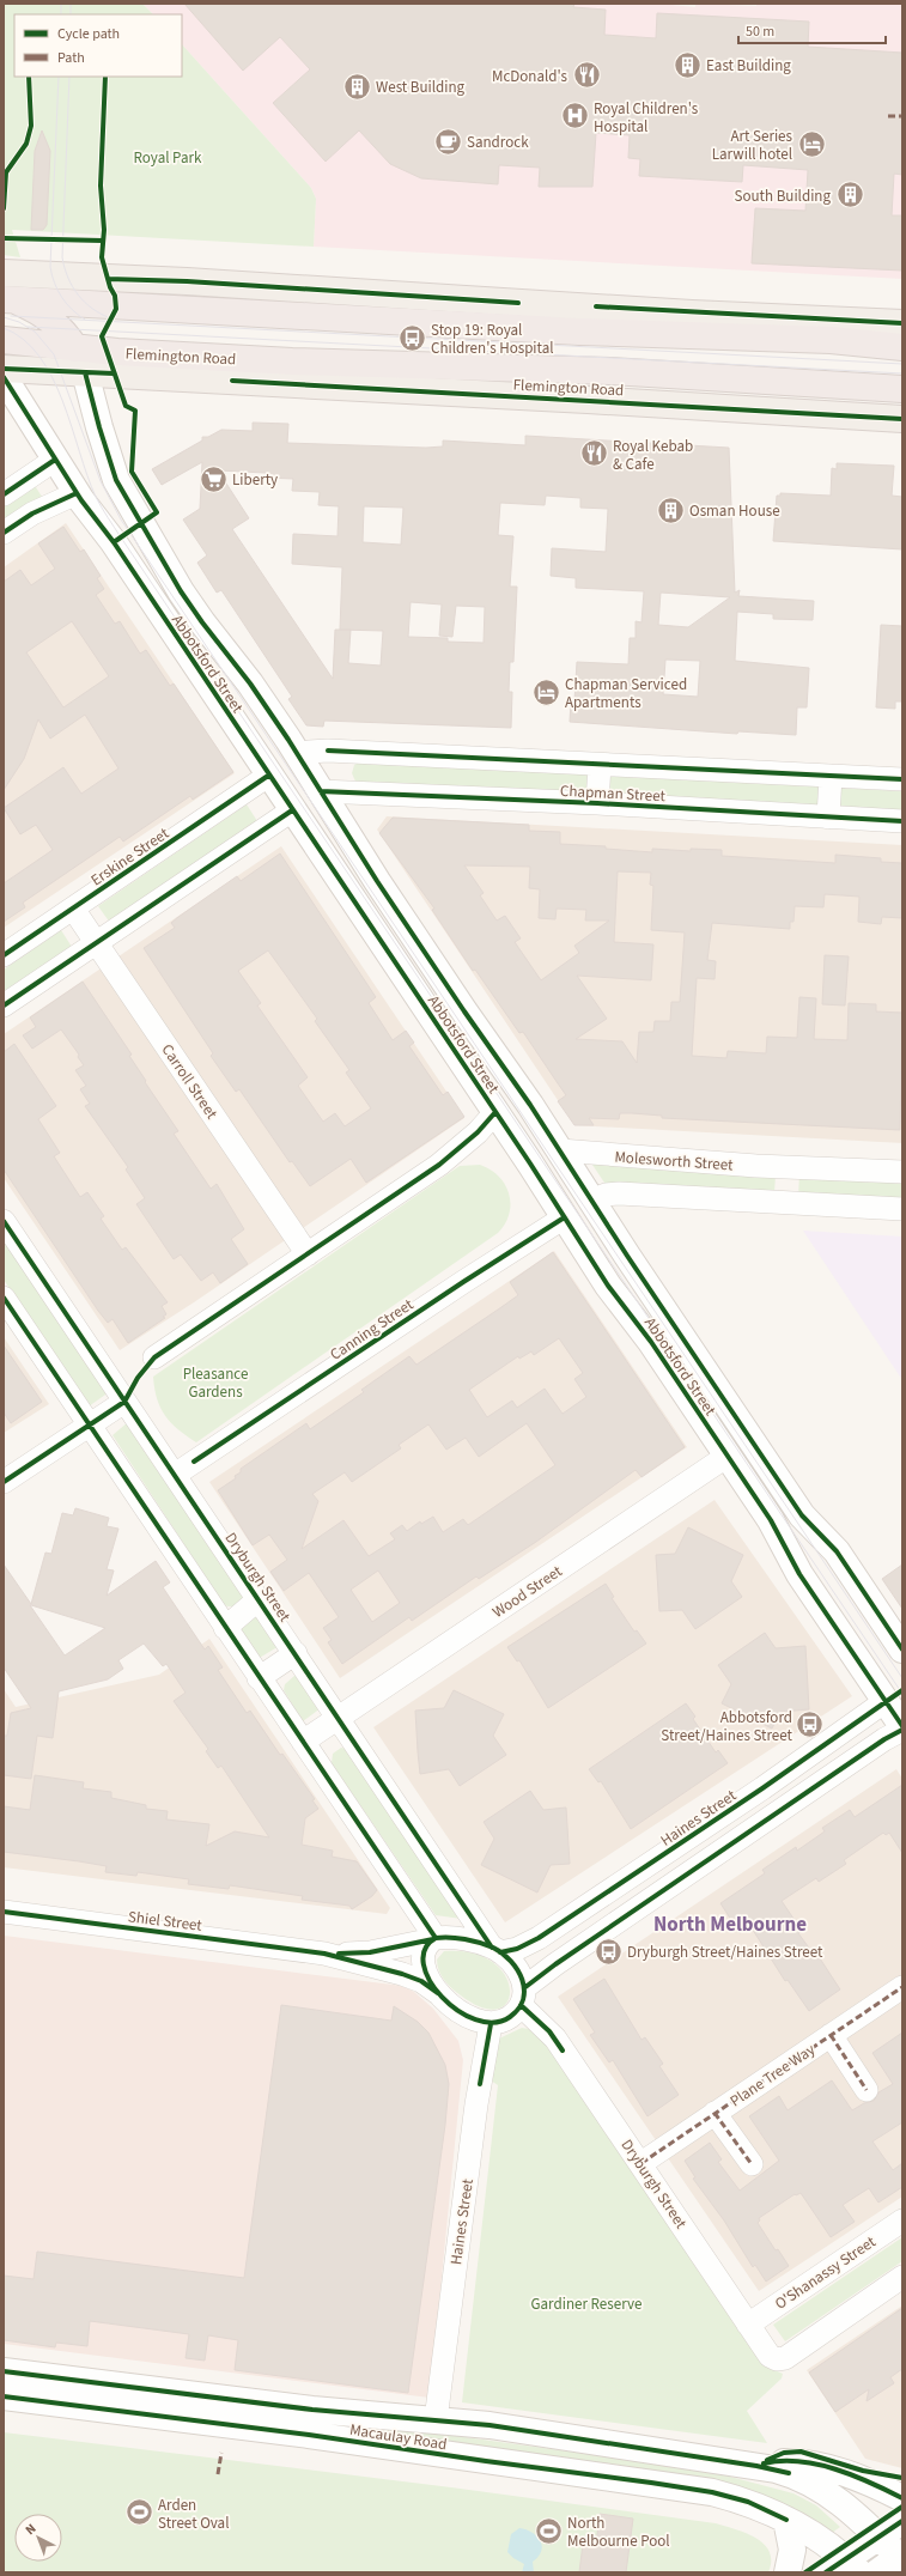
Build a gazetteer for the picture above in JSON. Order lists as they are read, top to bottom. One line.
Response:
{"streets":{"highway":["Flemington Road"],"street":["Abbotsford Street","Chapman Street","Erskine Street","Carroll Street","Molesworth Street","Canning Street","Dryburgh Street","Wood Street","Haines Street","Shiel Street","Plane Tree Way","O'Shanassy Street","Macaulay Road"]},"crossings":[["Flemington Road","Abbotsford Street"],["Abbotsford Street","Chapman Street"],["Abbotsford Street","Erskine Street"],["Abbotsford Street","Molesworth Street"],["Abbotsford Street","Canning Street"],["Abbotsford Street","Wood Street"],["Abbotsford Street","Haines Street"],["Erskine Street","Carroll Street"],["Canning Street","Dryburgh Street"],["Dryburgh Street","Wood Street"],["Dryburgh Street","Haines Street"],["Dryburgh Street","Shiel Street"],["Dryburgh Street","Plane Tree Way"],["Dryburgh Street","O'Shanassy Street"],["Haines Street","Shiel Street"],["Haines Street","Macaulay Road"]],"districts":["North Melbourne"],"parks":["Royal Park","Pleasance Gardens","Gardiner Reserve"],"places":{"building":["East Building","West Building","South Building","Osman House"],"restaurant":["McDonald's","Royal Kebab & Cafe"],"hospital":["Royal Children's Hospital"],"cafe":["Sandrock"],"hotel":["Art Series Larwill hotel","Chapman Serviced Apartments"],"bus stop":["Stop 19: Royal Children's Hospital","Abbotsford Street/Haines Street","Dryburgh Street/Haines Street"],"supermarket":["Liberty"],"sports":["Arden Street Oval","North Melbourne Pool"]},"legend":["Cycle path","Path"],"scale_bar":"50 m","north":"top left"}
